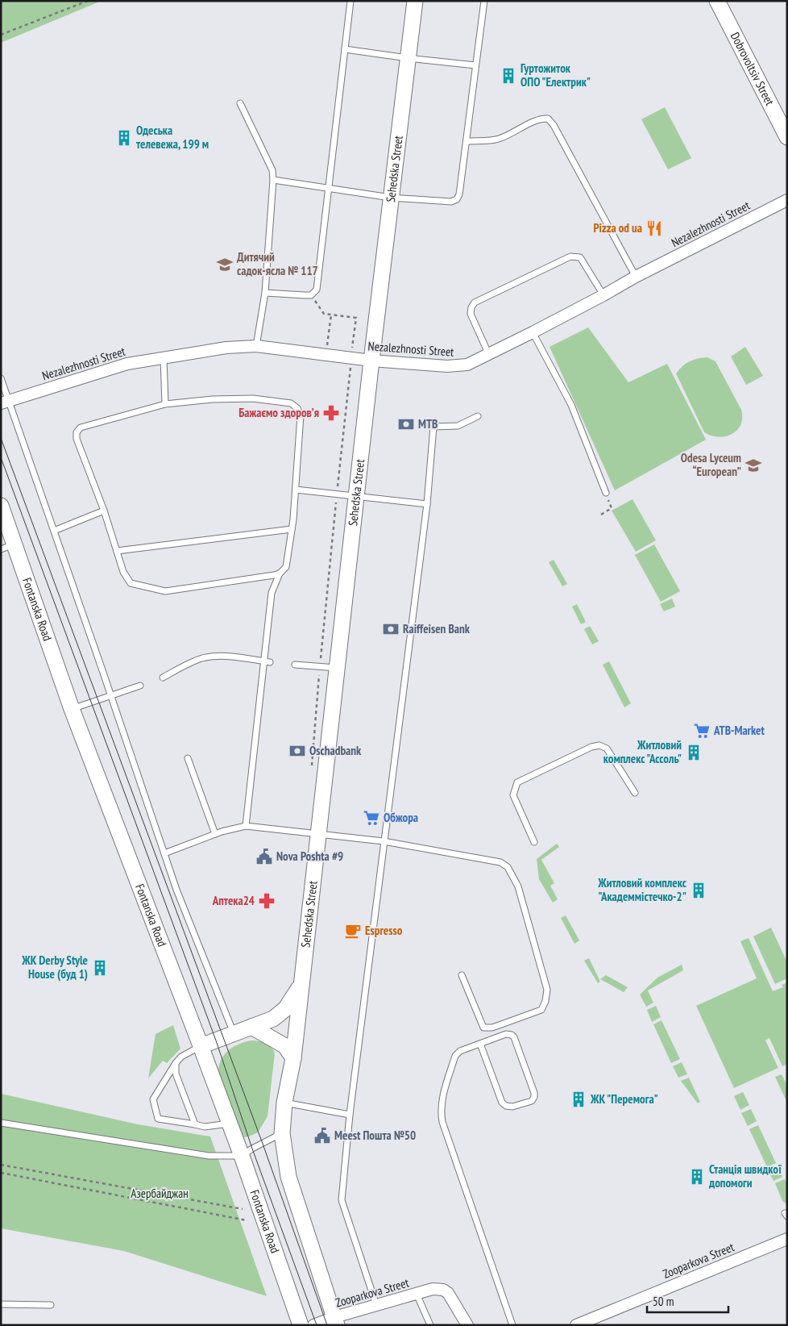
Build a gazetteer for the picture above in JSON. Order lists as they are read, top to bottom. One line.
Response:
{"streets":{"main road":["Dobrovoltsiv Street","Sehedska Street","Fontanska Road"],"street":["Nezalezhnosti Street","Zooparkova Street"]},"crossings":[["Sehedska Street","Nezalezhnosti Street"],["Sehedska Street","Fontanska Road"]],"parks":["Азербайджан"],"places":{"building":["Гуртожиток ОПО \"Електрик\"","Одеська телевежа, 199 м","Житловий комплекс \"Ассоль\"","Житловий комплекс \"Академмістечко-2\"","ЖК Derby Style House (буд 1)","ЖК \"Перемога\"","Станція швидкої допомоги"],"restaurant":["Pizza od ua"],"school or university":["Дитячий садок-ясла № 117","Odesa Lyceum “European”"],"pharmacy":["Бажаємо здоровʼя","Аптека24"],"bank":["МТВ","Raiffeisen Bank","Oschadbank"],"supermarket":["ATB-Market","Обжора"],"public building":["Nova Poshta #9","Meest Пошта №50"],"cafe":["Espresso"]},"scale_bar":"50 m"}
